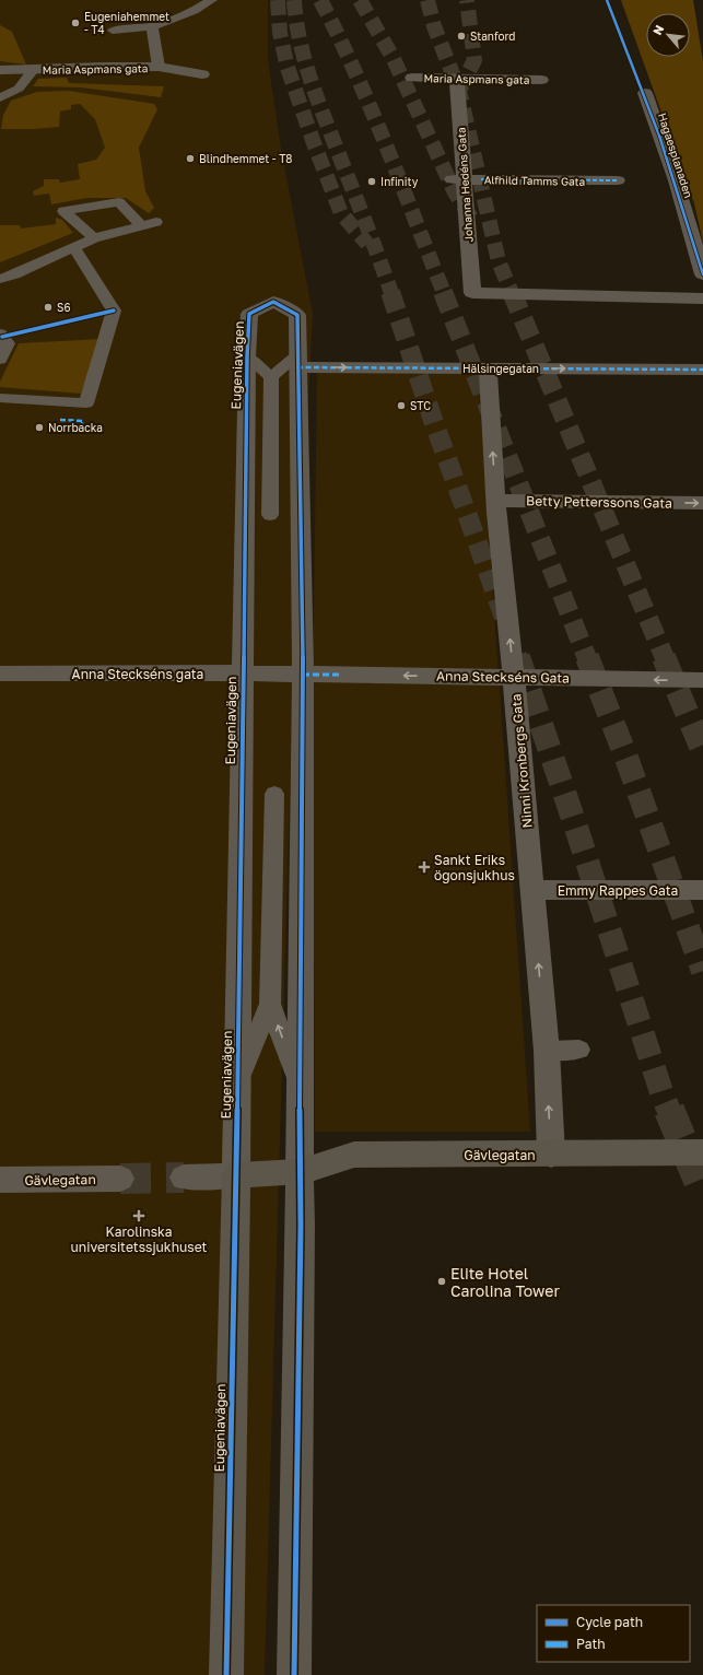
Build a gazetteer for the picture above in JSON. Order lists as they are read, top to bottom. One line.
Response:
{"streets":{"street":["Maria Aspmans gata","Hagaesplanaden","Alfhild Tamms Gata","Johanna Hedéns Gata","Eugeniavägen","Hälsingegatan","Betty Petterssons Gata","Anna Steckséns gata","Anna Steckséns Gata","Ninni Kronbergs Gata","Emmy Rappes Gata","Gävlegatan"]},"crossings":[["Maria Aspmans gata","Johanna Hedéns Gata"],["Alfhild Tamms Gata","Johanna Hedéns Gata"],["Eugeniavägen","Hälsingegatan"],["Eugeniavägen","Anna Steckséns gata"],["Eugeniavägen","Anna Steckséns Gata"],["Eugeniavägen","Gävlegatan"],["Hälsingegatan","Ninni Kronbergs Gata"],["Betty Petterssons Gata","Ninni Kronbergs Gata"],["Anna Steckséns gata","Anna Steckséns Gata"],["Anna Steckséns Gata","Ninni Kronbergs Gata"],["Ninni Kronbergs Gata","Emmy Rappes Gata"],["Ninni Kronbergs Gata","Gävlegatan"]],"one_way":["Hälsingegatan","Betty Petterssons Gata","Anna Steckséns Gata","Ninni Kronbergs Gata"],"places":{"other":["Eugeniahemmet - T4","Stanford","Blindhemmet - T8","Infinity","S6","STC","Norrbacka","Elite Hotel Carolina Tower"],"health":["Sankt Eriks ögonsjukhus","Karolinska universitetssjukhuset"]},"legend":["Cycle path","Path"],"north":"top left"}
